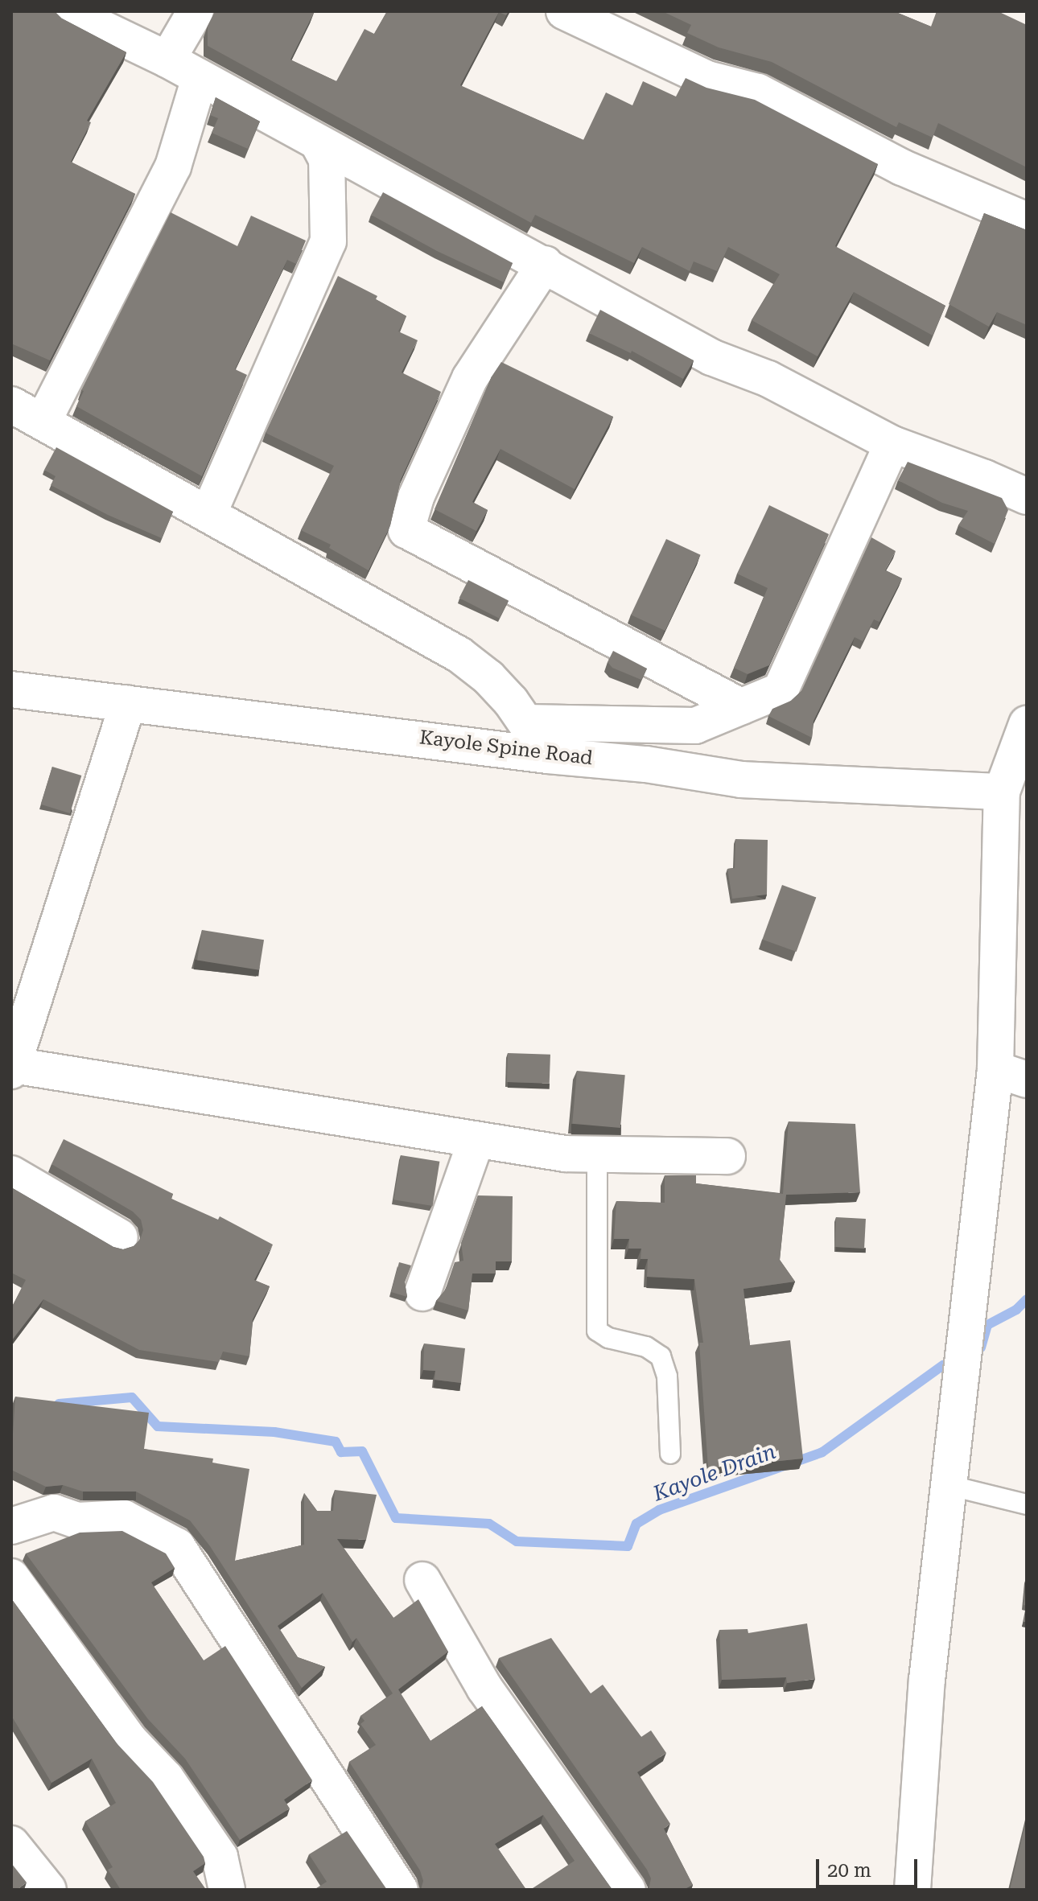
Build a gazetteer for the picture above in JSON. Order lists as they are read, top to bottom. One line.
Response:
{"streets":{"street":["Kayole Spine Road"]},"water":["Kayole Drain"],"scale_bar":"20 m"}
